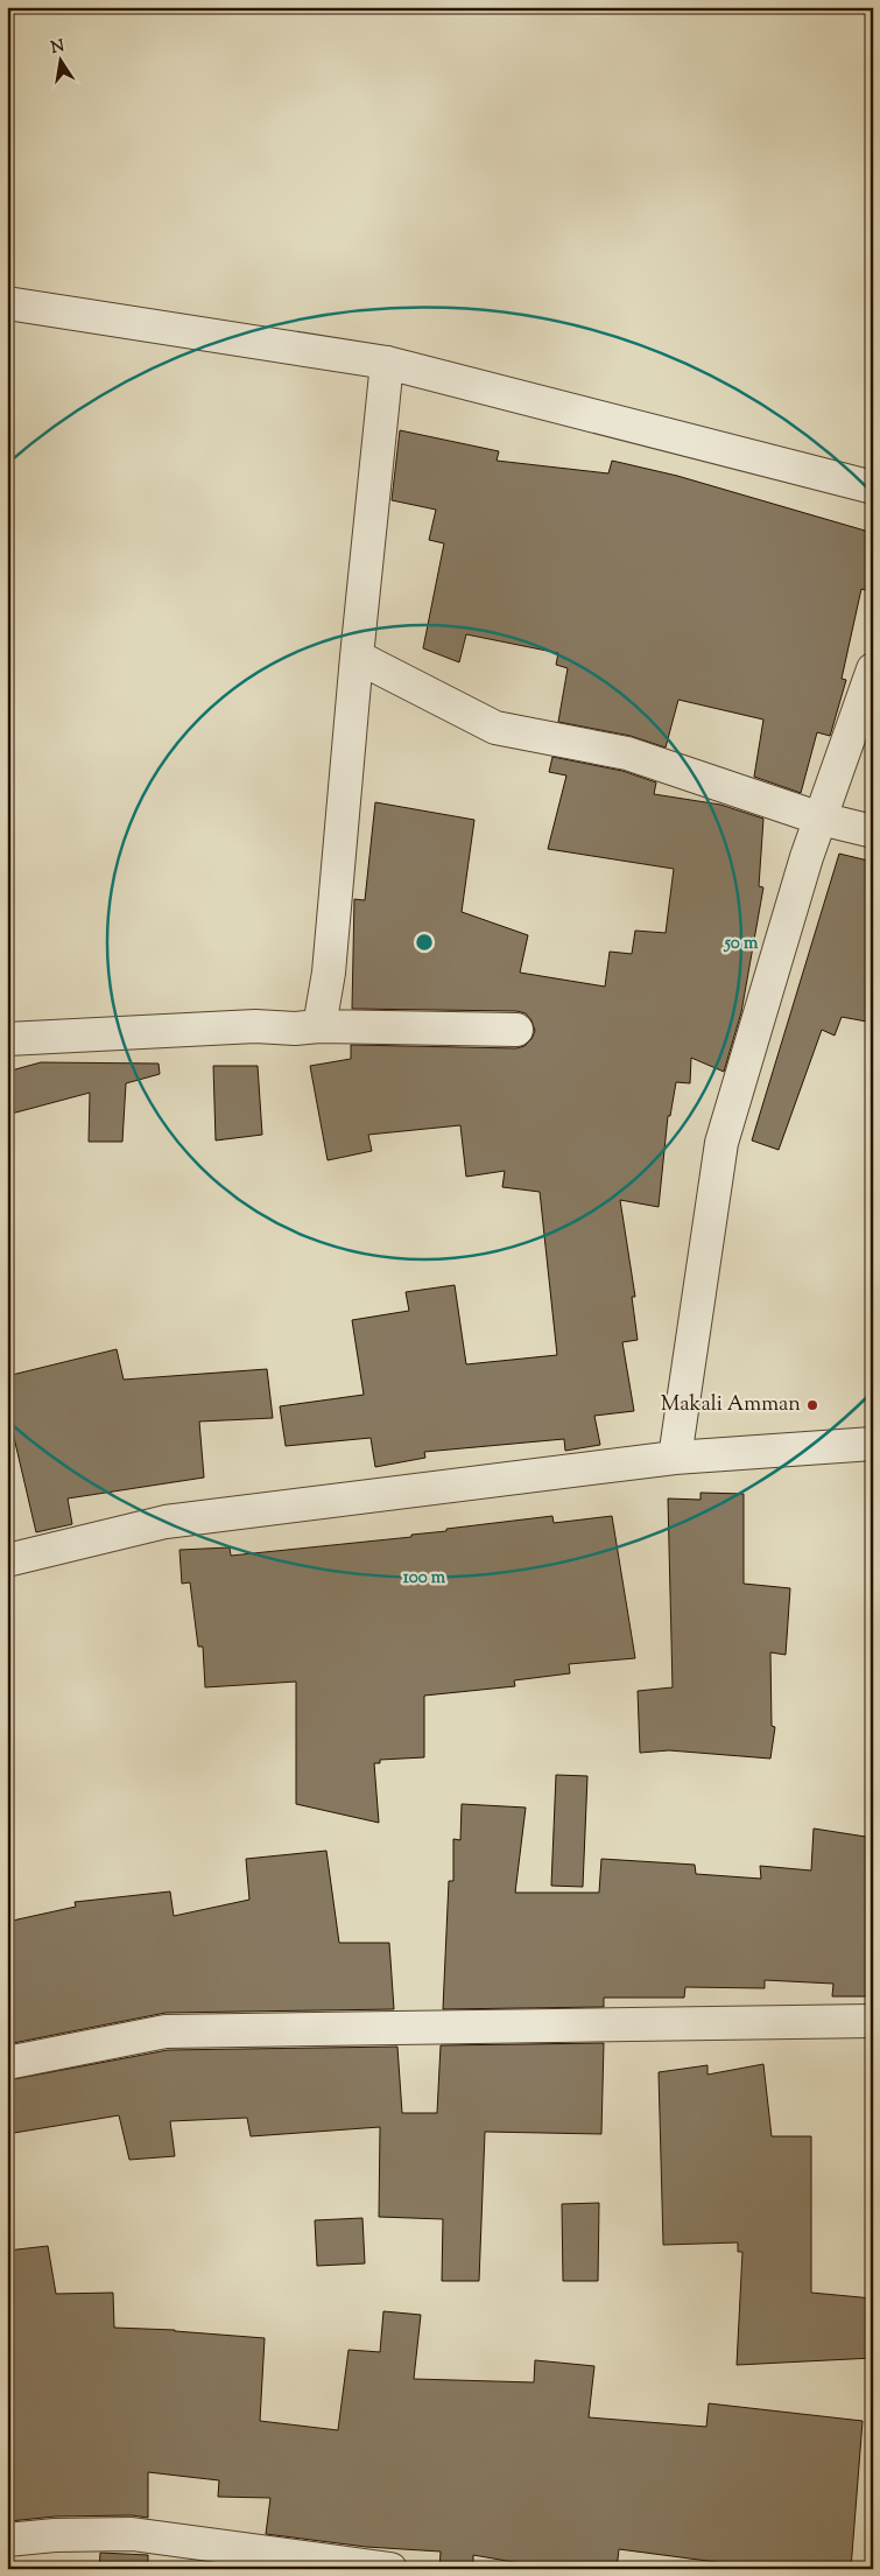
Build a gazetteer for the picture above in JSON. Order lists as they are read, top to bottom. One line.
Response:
{"places":["Makali Amman"],"north":"top","rings":["50 m","100 m"]}
